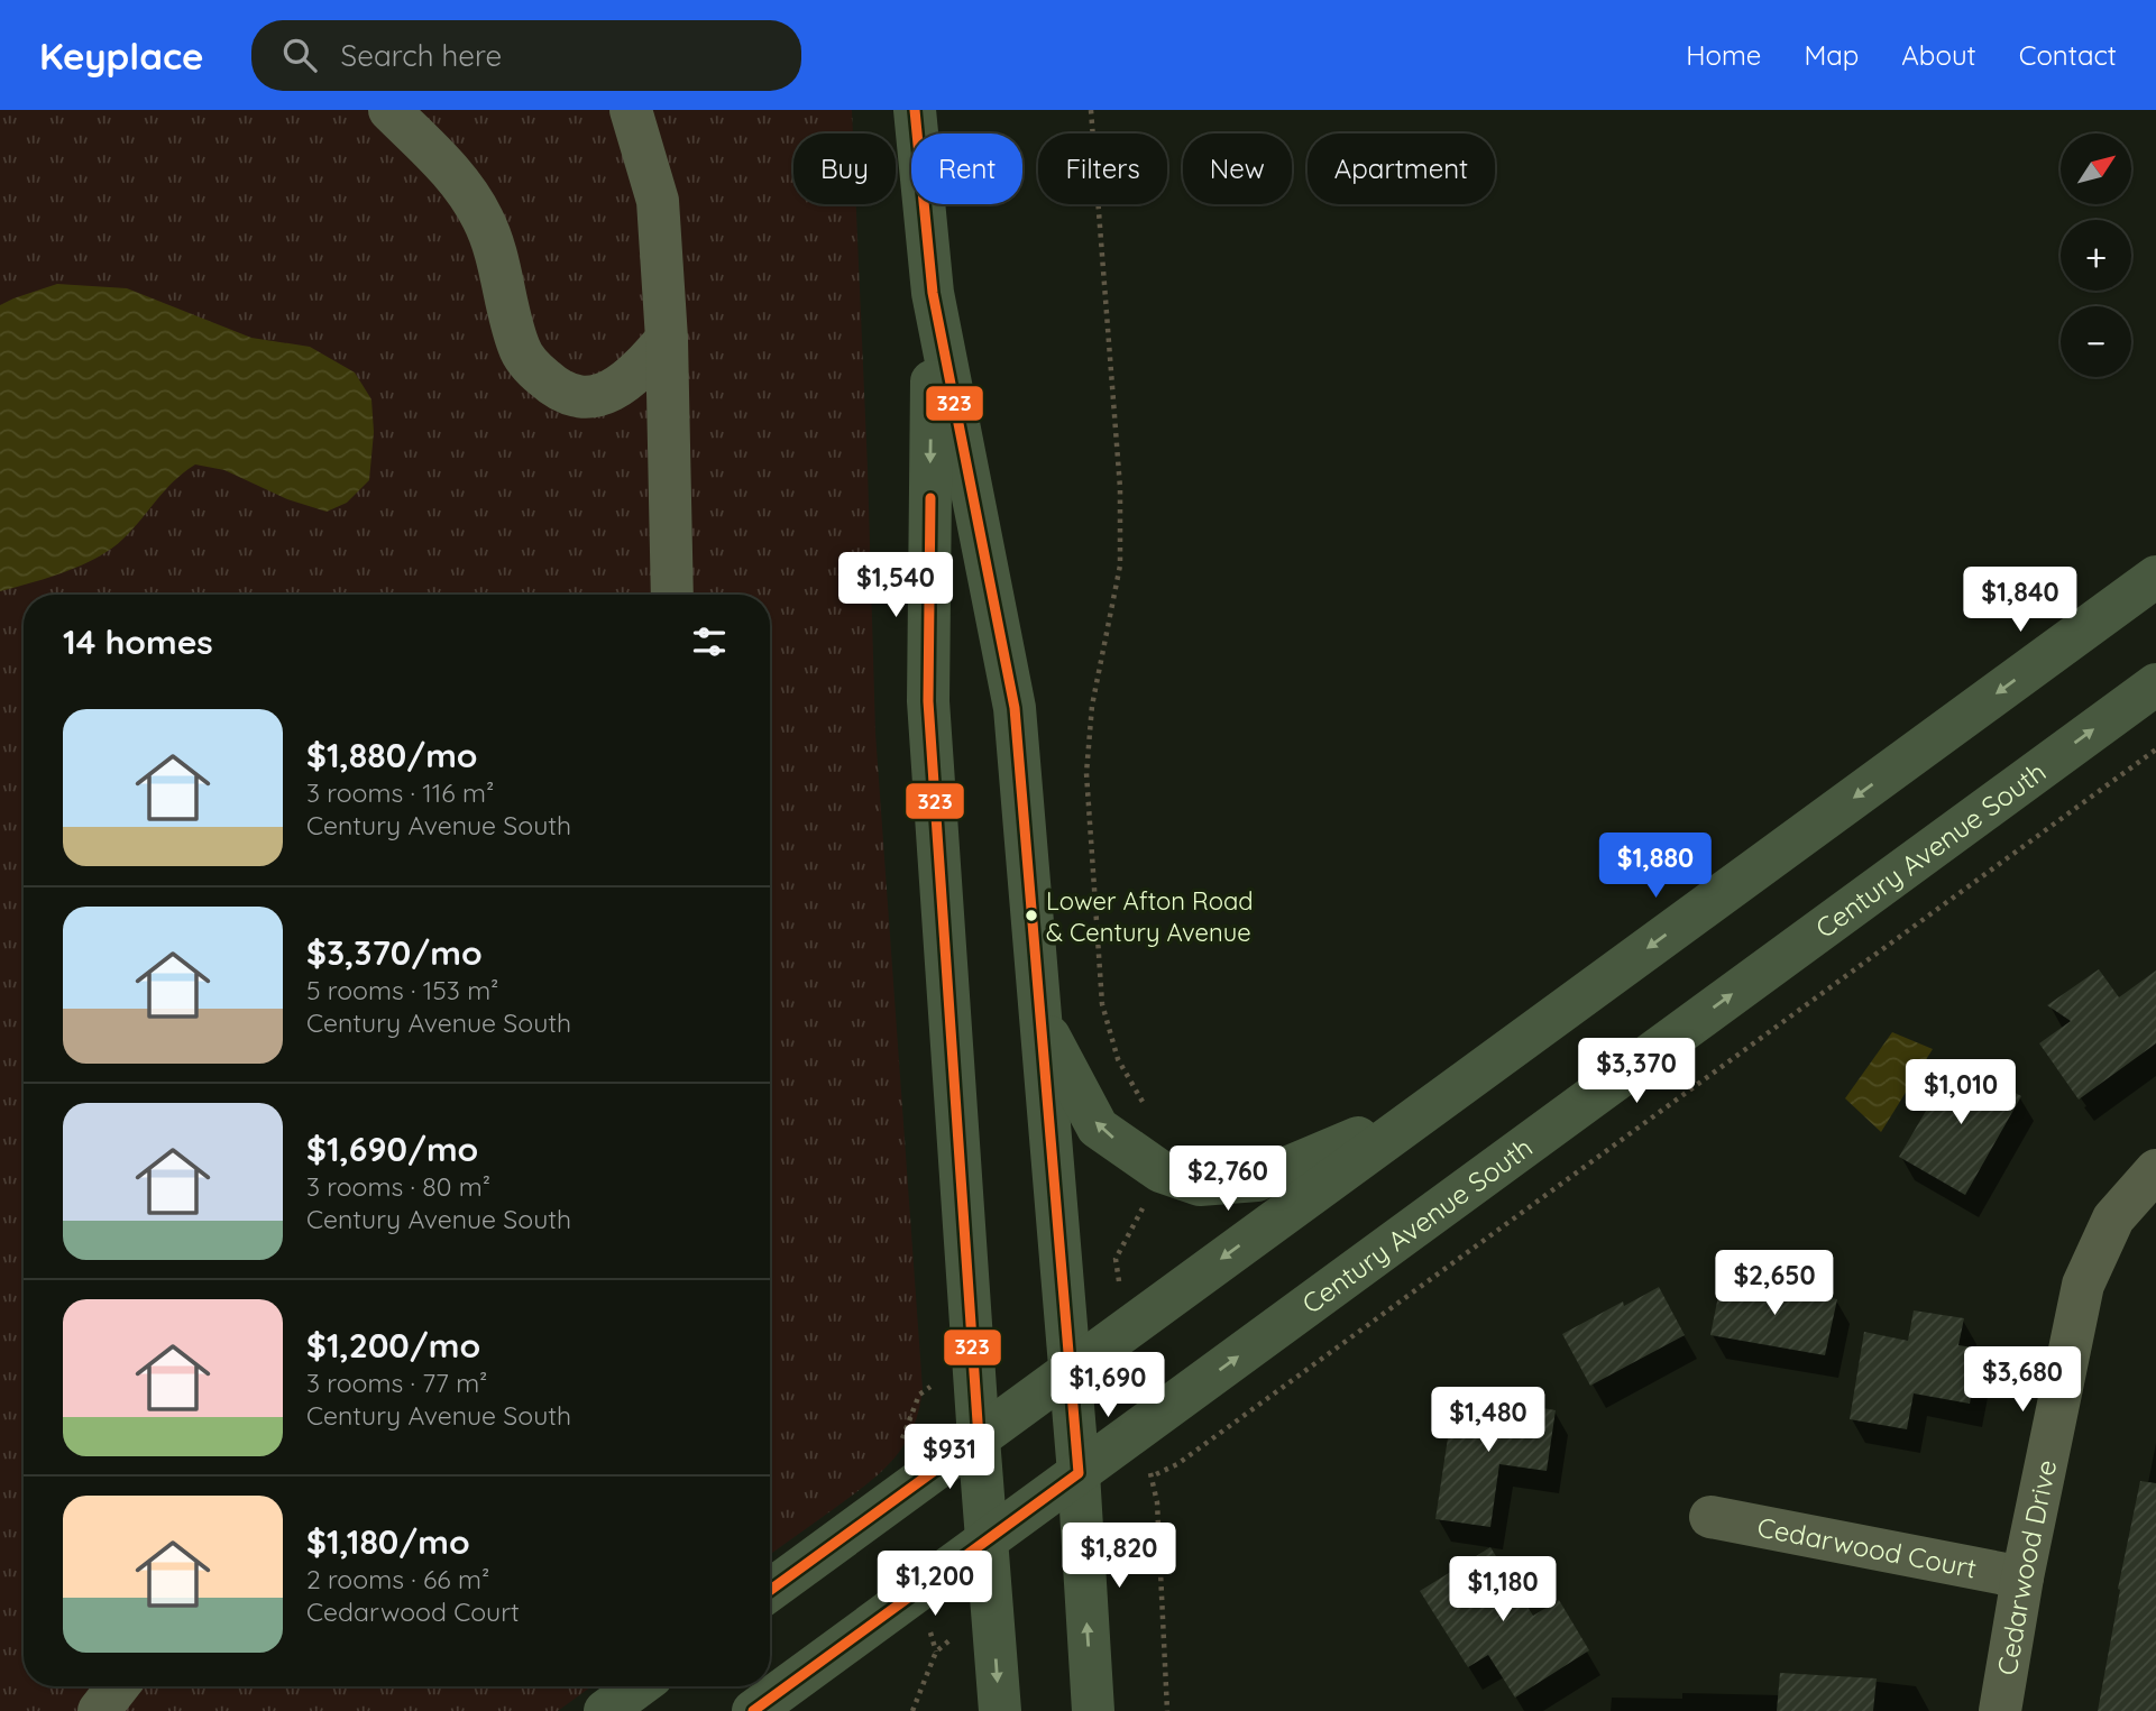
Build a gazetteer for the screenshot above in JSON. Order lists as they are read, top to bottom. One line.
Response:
{"streets":{"main road":["Century Avenue South"],"street":["Cedarwood Court","Cedarwood Drive"]},"crossings":[["Cedarwood Court","Cedarwood Drive"]],"places":["Lower Afton Road & Century Avenue"],"lines":["transit line 323"],"north":"top right","page":{"header":"Keyplace","search":"Search here","nav":["Home","Map","About","Contact"],"map_buttons":["+","−"],"chip":["Buy","Rent","Filters","New","Apartment"],"price":["$1,540","$1,840","$1,880","$3,370","$1,010","$2,760","$2,650","$3,680","$1,690","$1,480","$931","$1,820","$1,200","$1,180"],"heading":"14 homes","list":[{"name":"$1,880/mo","note":"3 rooms · 116 m² · Century Avenue South"},{"name":"$3,370/mo","note":"5 rooms · 153 m² · Century Avenue South"},{"name":"$1,690/mo","note":"3 rooms · 80 m² · Century Avenue South"},{"name":"$1,200/mo","note":"3 rooms · 77 m² · Century Avenue South"},{"name":"$1,180/mo","note":"2 rooms · 66 m² · Cedarwood Court"}]}}
